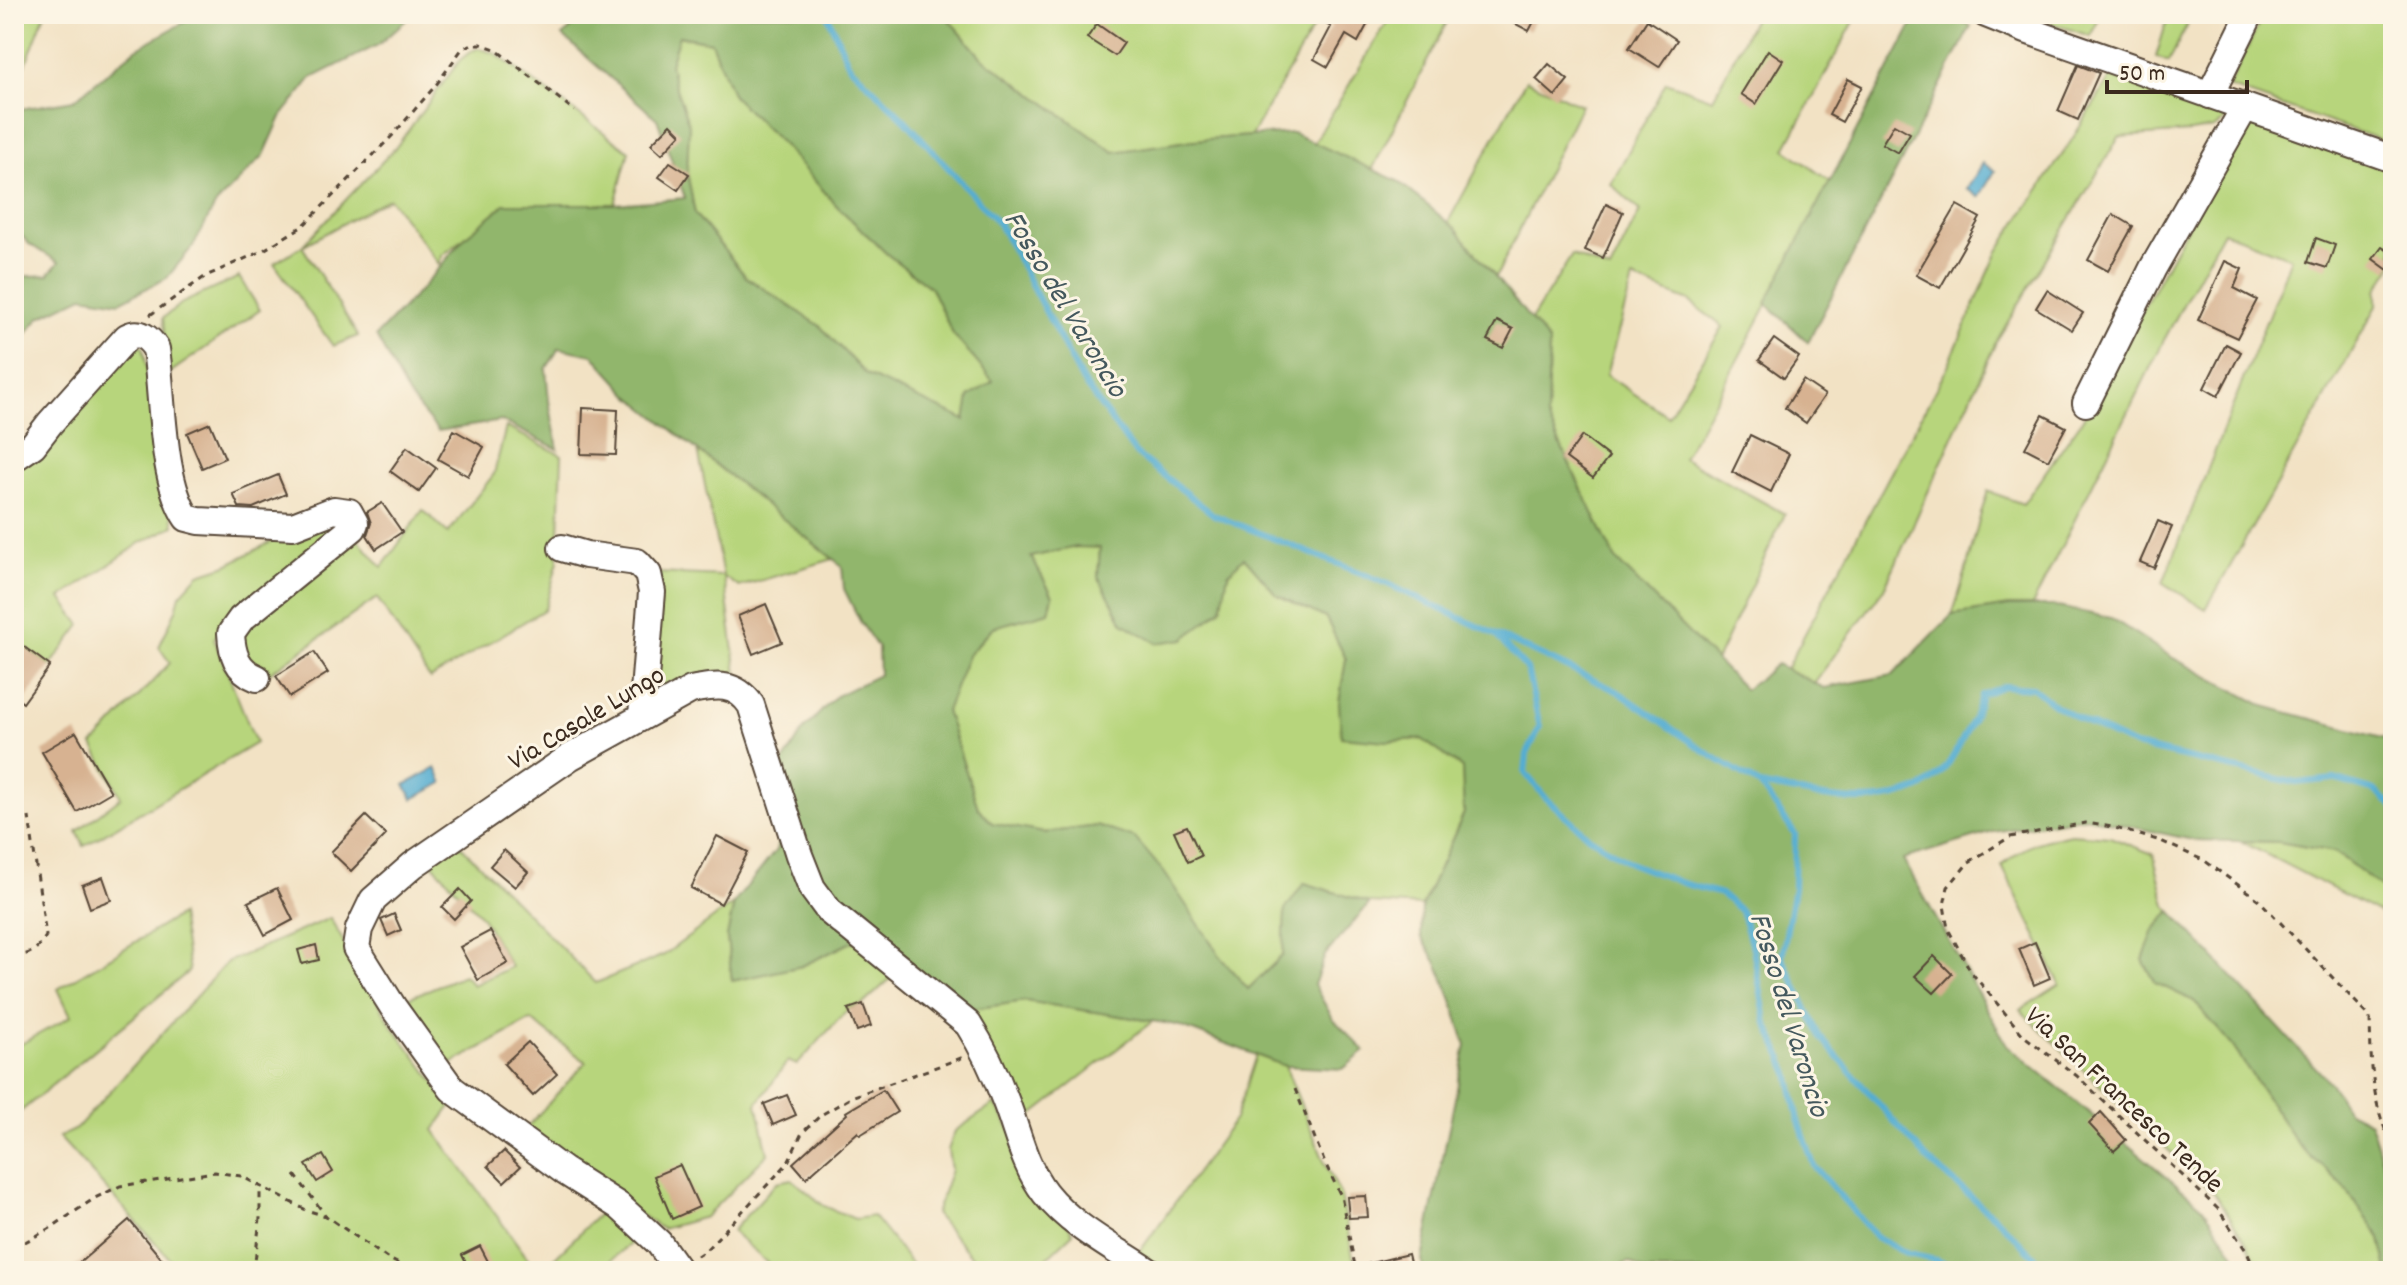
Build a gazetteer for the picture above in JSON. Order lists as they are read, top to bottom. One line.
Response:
{"streets":{"street":["Via Casale Lungo"],"path":["Via San Francesco Tende"]},"water":["Fosso del Varoncio"],"scale_bar":"50 m"}
